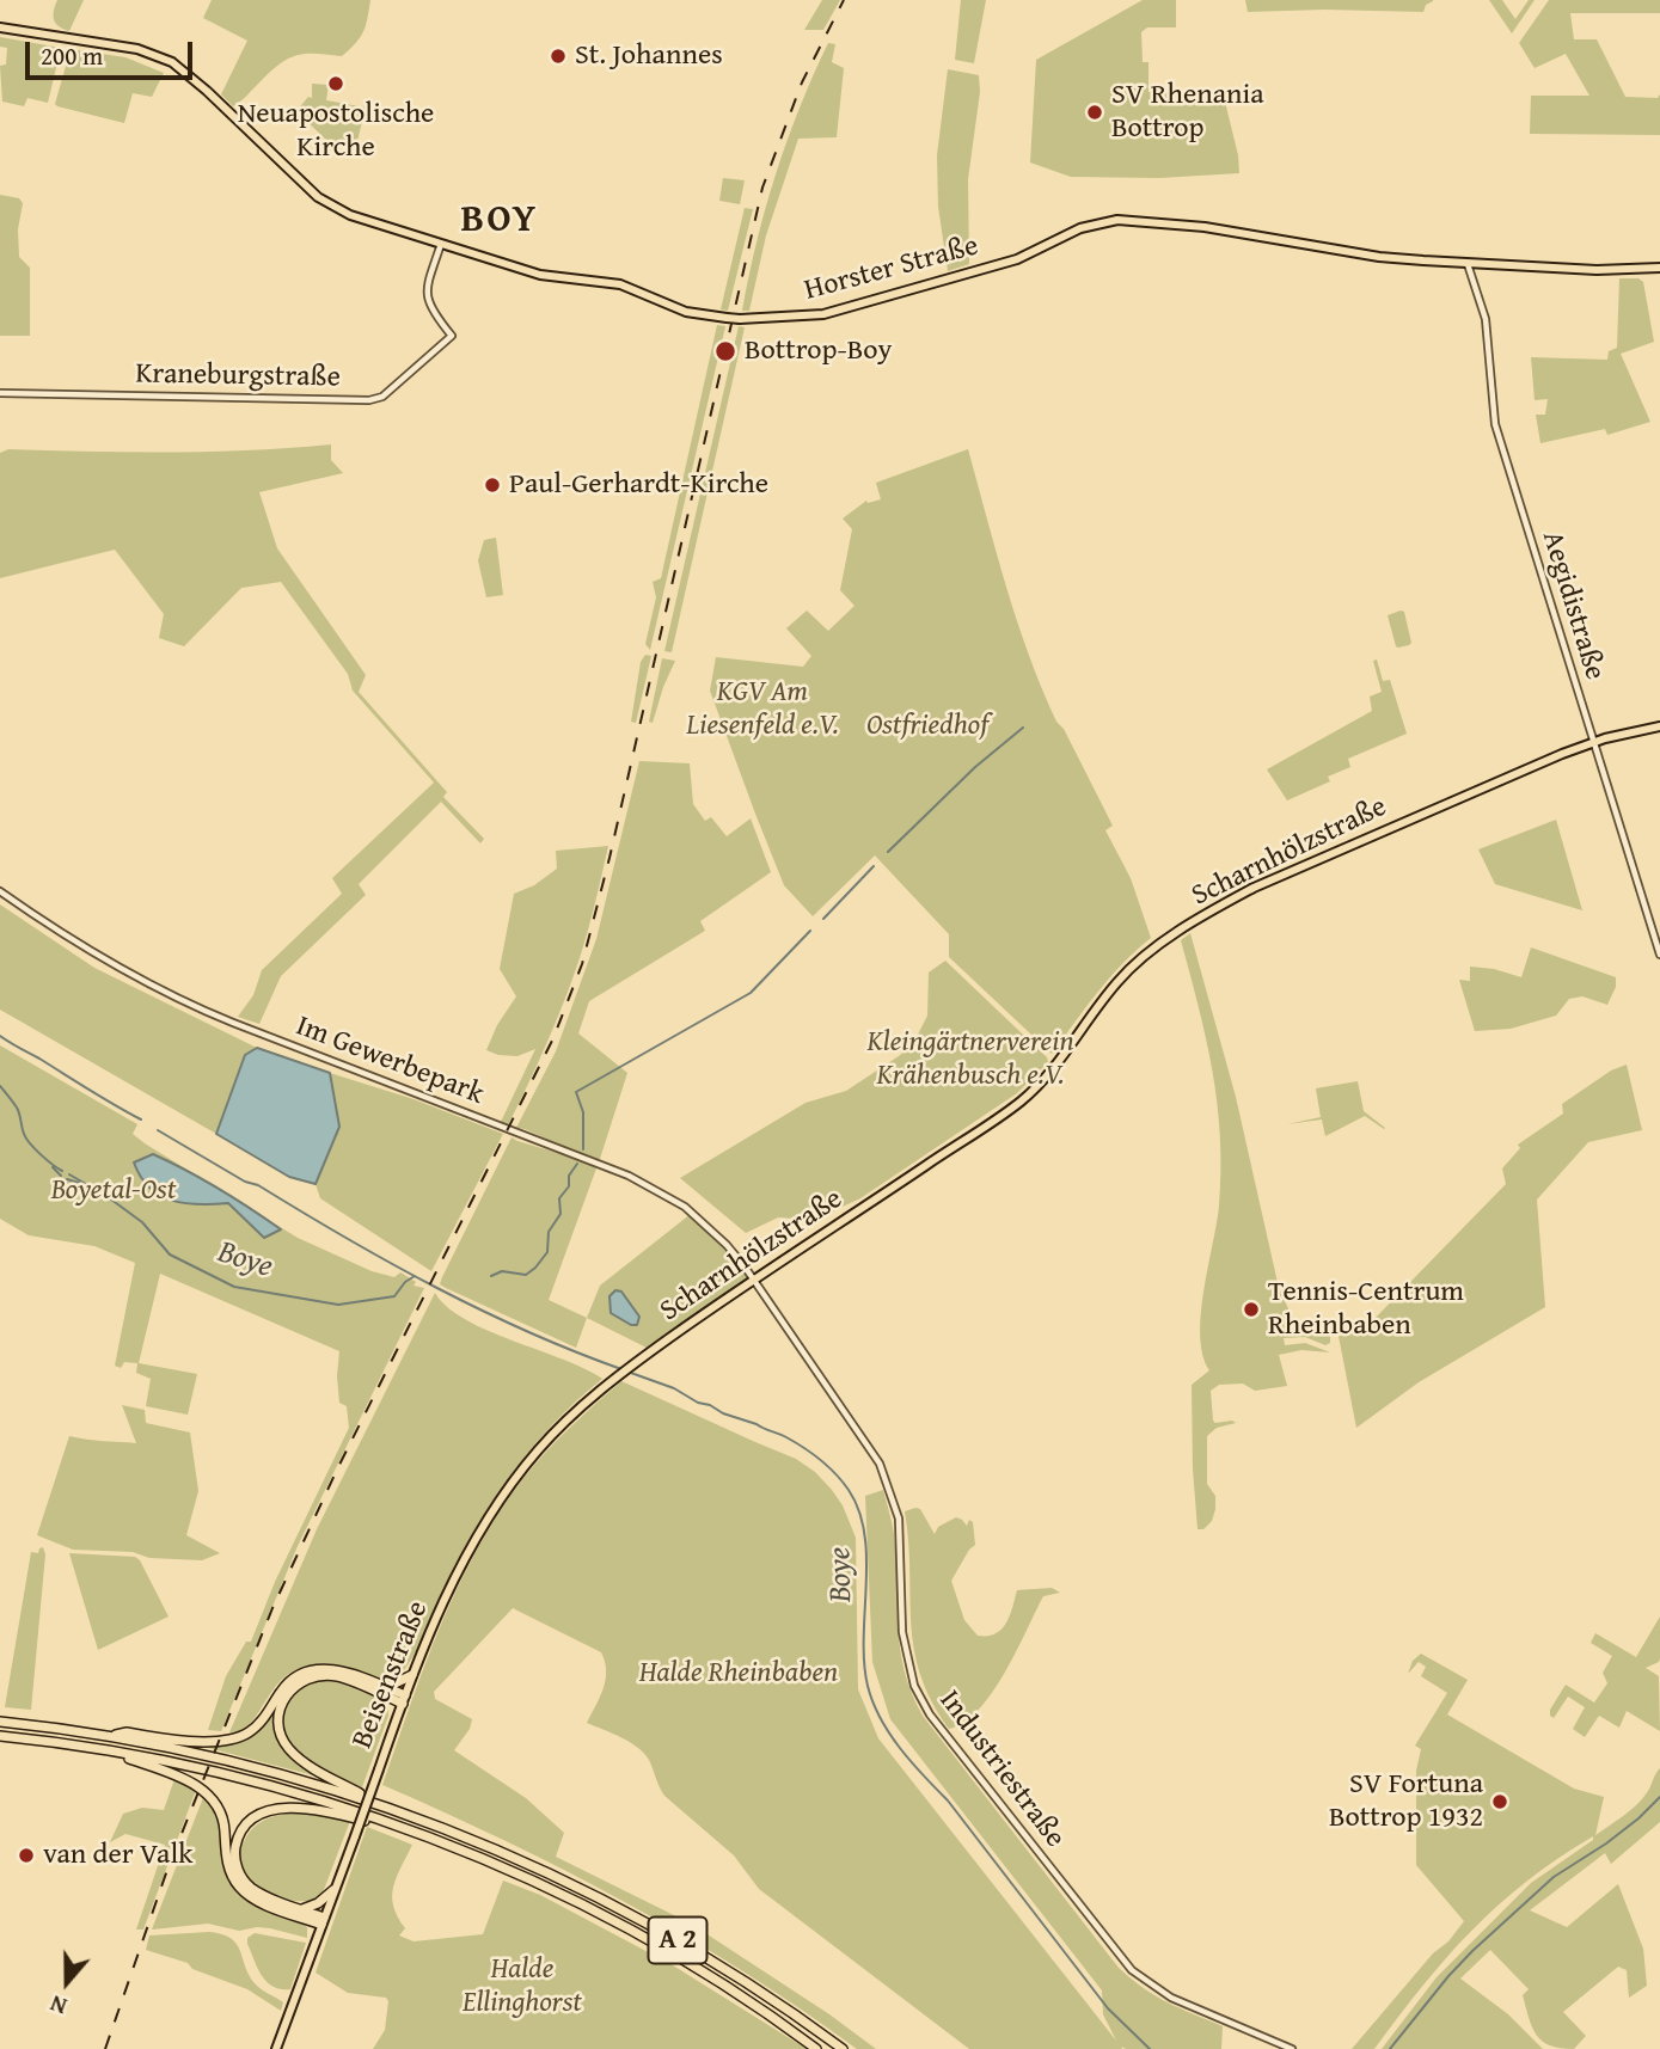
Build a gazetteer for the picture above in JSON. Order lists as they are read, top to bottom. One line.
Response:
{"streets":{"highway":["A 2"],"main road":["Horster Straße","Scharnhölzstraße","Beisenstraße"],"street":["Kraneburgstraße","Aegidistraße","Im Gewerbepark","Industriestraße"]},"crossings":[["Horster Straße","Kraneburgstraße"],["Horster Straße","Aegidistraße"],["Aegidistraße","Scharnhölzstraße"],["Scharnhölzstraße","Im Gewerbepark"],["Scharnhölzstraße","Beisenstraße"],["Scharnhölzstraße","Industriestraße"],["Im Gewerbepark","Industriestraße"]],"districts":["BOY"],"water":["Boye"],"parks":["KGV Am Liesenfeld e.V.","Ostfriedhof","Kleingärtnerverein Krähenbusch e.V.","Boyetal-Ost","Halde Rheinbaben","Halde Ellinghorst"],"places":["St. Johannes","Neuapostolische Kirche","SV Rhenania Bottrop","Bottrop-Boy","Paul-Gerhardt-Kirche","Tennis-Centrum Rheinbaben","SV Fortuna Bottrop 1932","van der Valk"],"scale_bar":"200 m","north":"bottom"}
